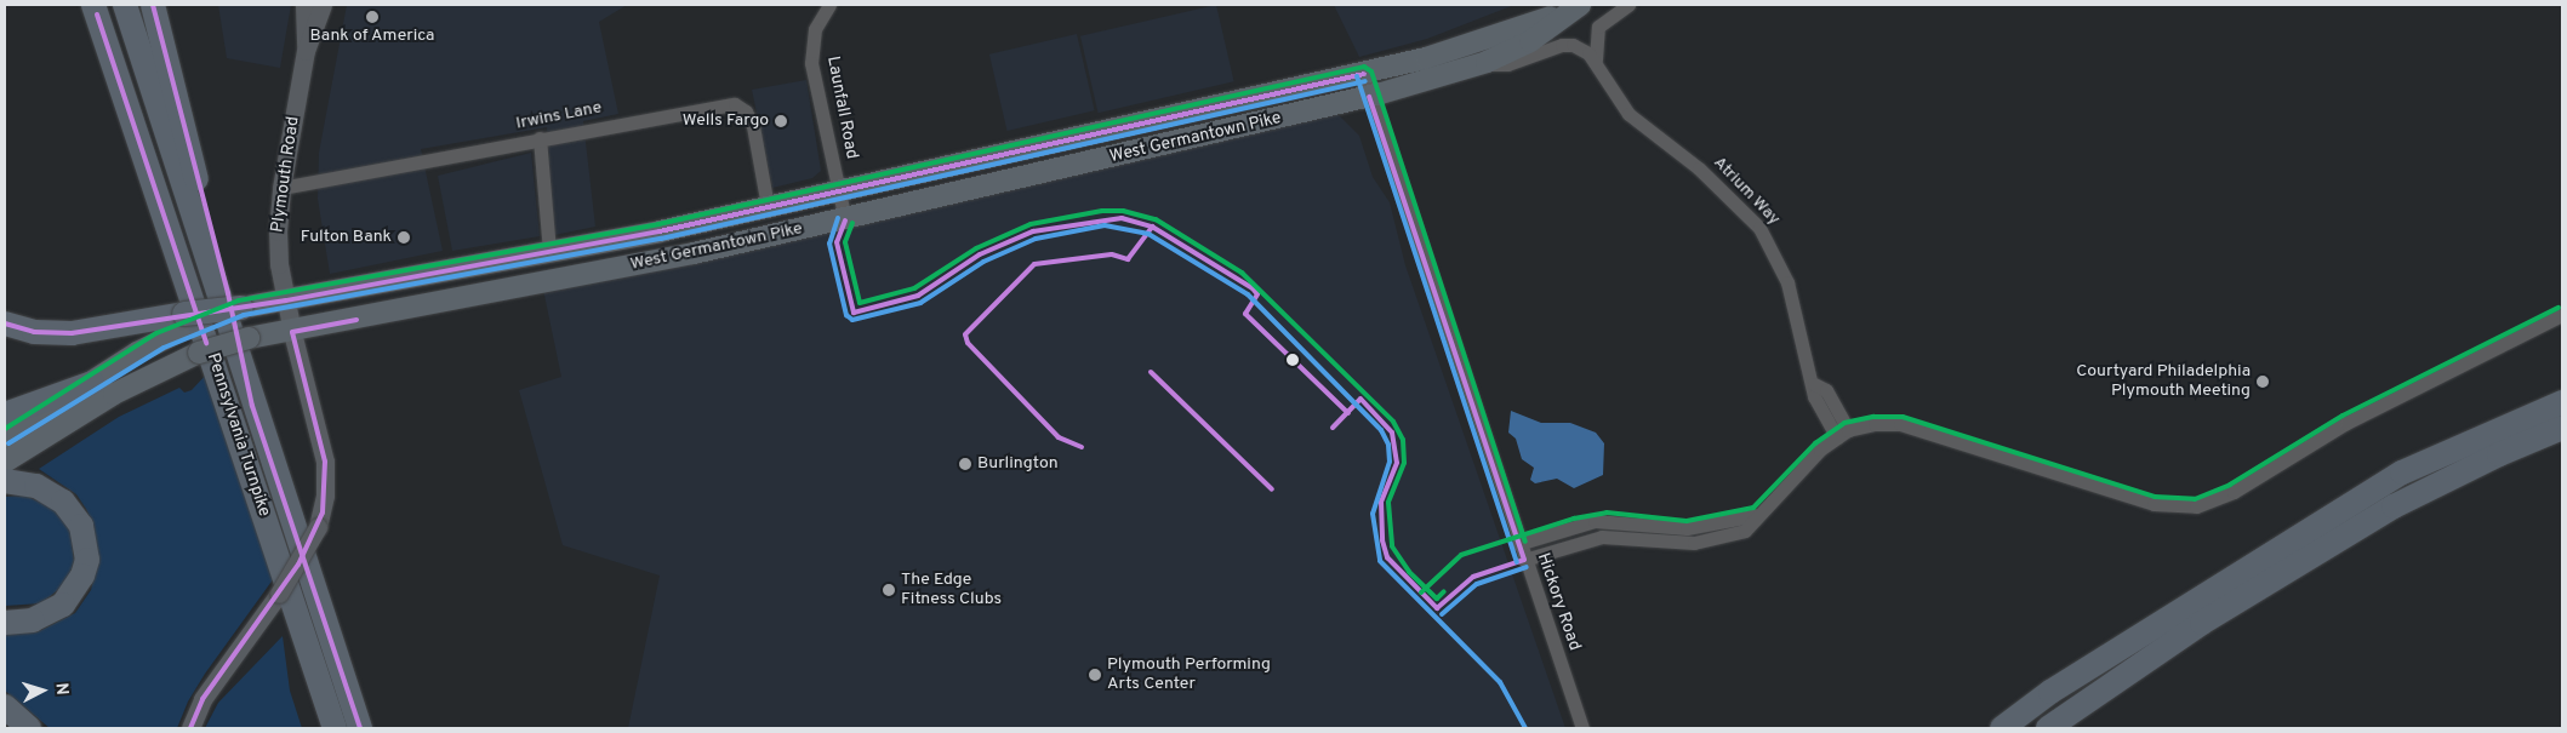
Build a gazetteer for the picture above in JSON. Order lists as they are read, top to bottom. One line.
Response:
{"streets":{"highway":["Pennsylvania Turnpike"],"main road":["West Germantown Pike","Plymouth Road"],"street":["Launfall Road","Irwins Lane","Atrium Way","Hickory Road"]},"crossings":[["Launfall Road","West Germantown Pike"],["Irwins Lane","West Germantown Pike"],["Irwins Lane","Plymouth Road"],["West Germantown Pike","Plymouth Road"],["West Germantown Pike","Hickory Road"]],"places":["Bank of America","Wells Fargo","Fulton Bank","Courtyard Philadelphia Plymouth Meeting","Burlington","The Edge Fitness Clubs","Plymouth Performing Arts Center"],"north":"right"}
